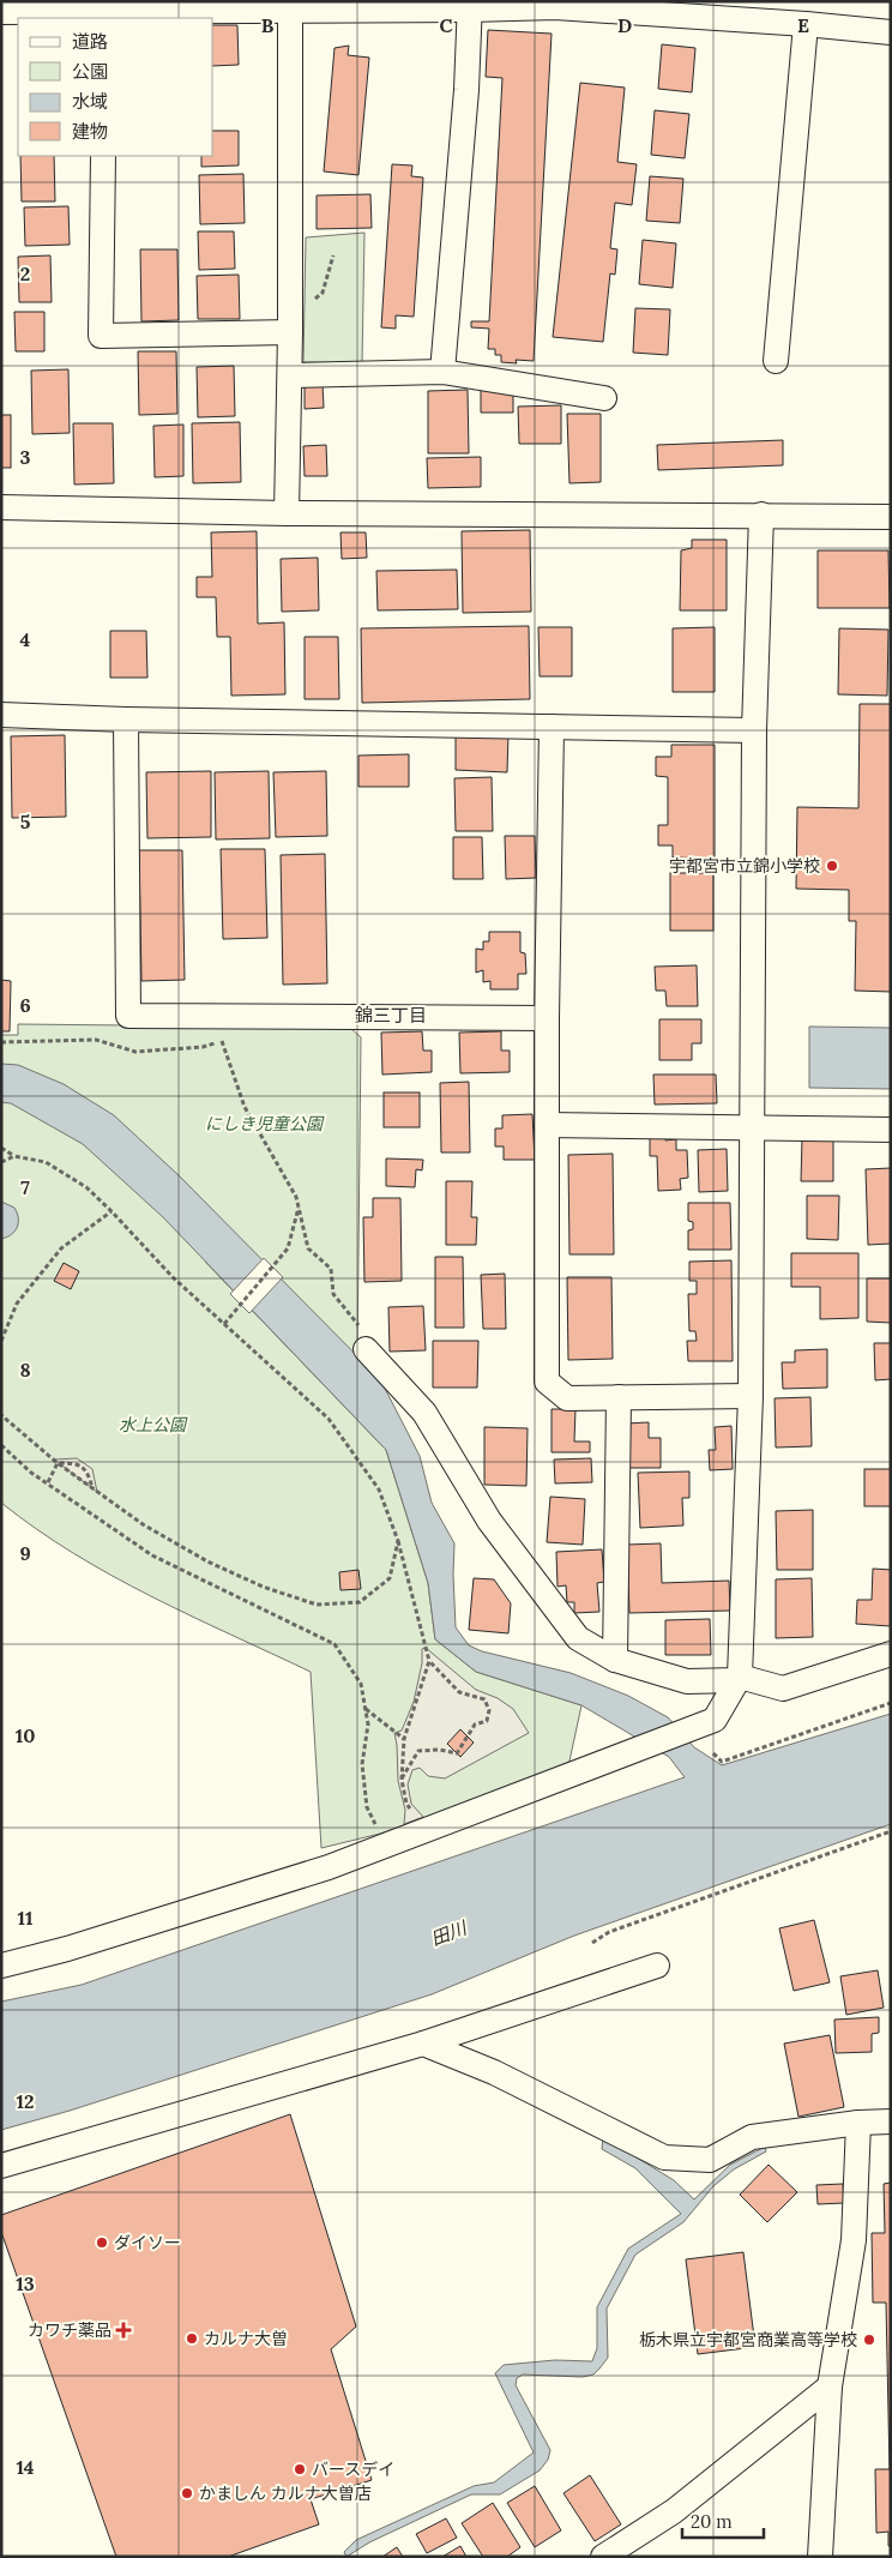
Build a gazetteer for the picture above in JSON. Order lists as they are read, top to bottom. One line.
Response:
{"districts":["錦三丁目"],"water":["田川"],"parks":["にしき児童公園","水上公園"],"places":{"other":["宇都宮市立錦小学校","ダイソー","カルナ大曽","栃木県立宇都宮商業高等学校","バースデイ","かましん カルナ大曽店"],"health":["カワチ薬品"]},"legend":["道路","公園","水域","建物"],"scale_bar":"20 m","grid":{"columns":["B","C","D","E"],"rows":["2","3","4","5","6","7","8","9","10","11","12","13","14"]}}
